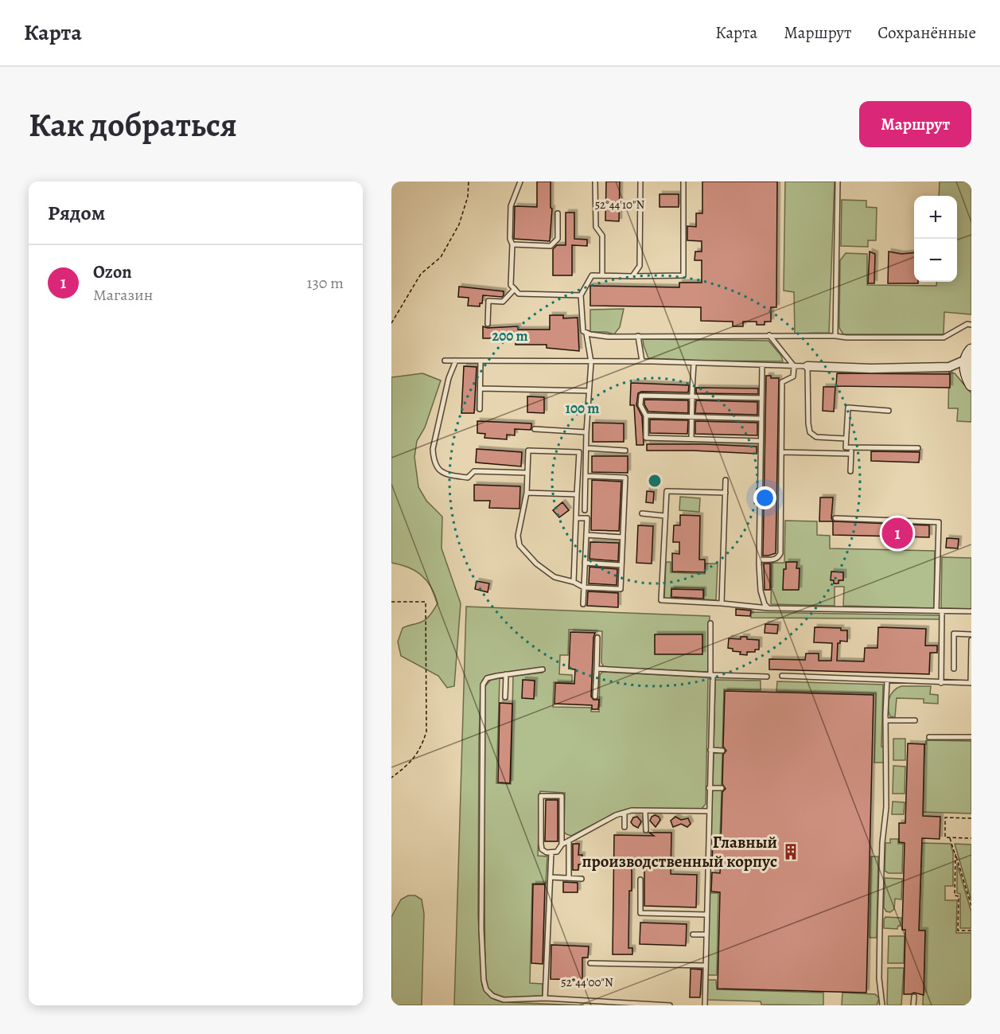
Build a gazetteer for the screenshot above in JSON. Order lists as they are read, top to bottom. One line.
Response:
{"places":{"building":["Главный производственный корпус"]},"page":{"header":"Карта","nav":["Карта","Маршрут","Сохранённые"],"buttons":"Маршрут","title":"Как добраться","heading":"Рядом","map_buttons":["+","−"],"list":[{"mark":"1","name":"Ozon","note":"Магазин","value":"130 m"}],"pins":"1"},"coordinates":["52°44'10\"N","52°44'00\"N"],"rings":["200 m","100 m"]}
